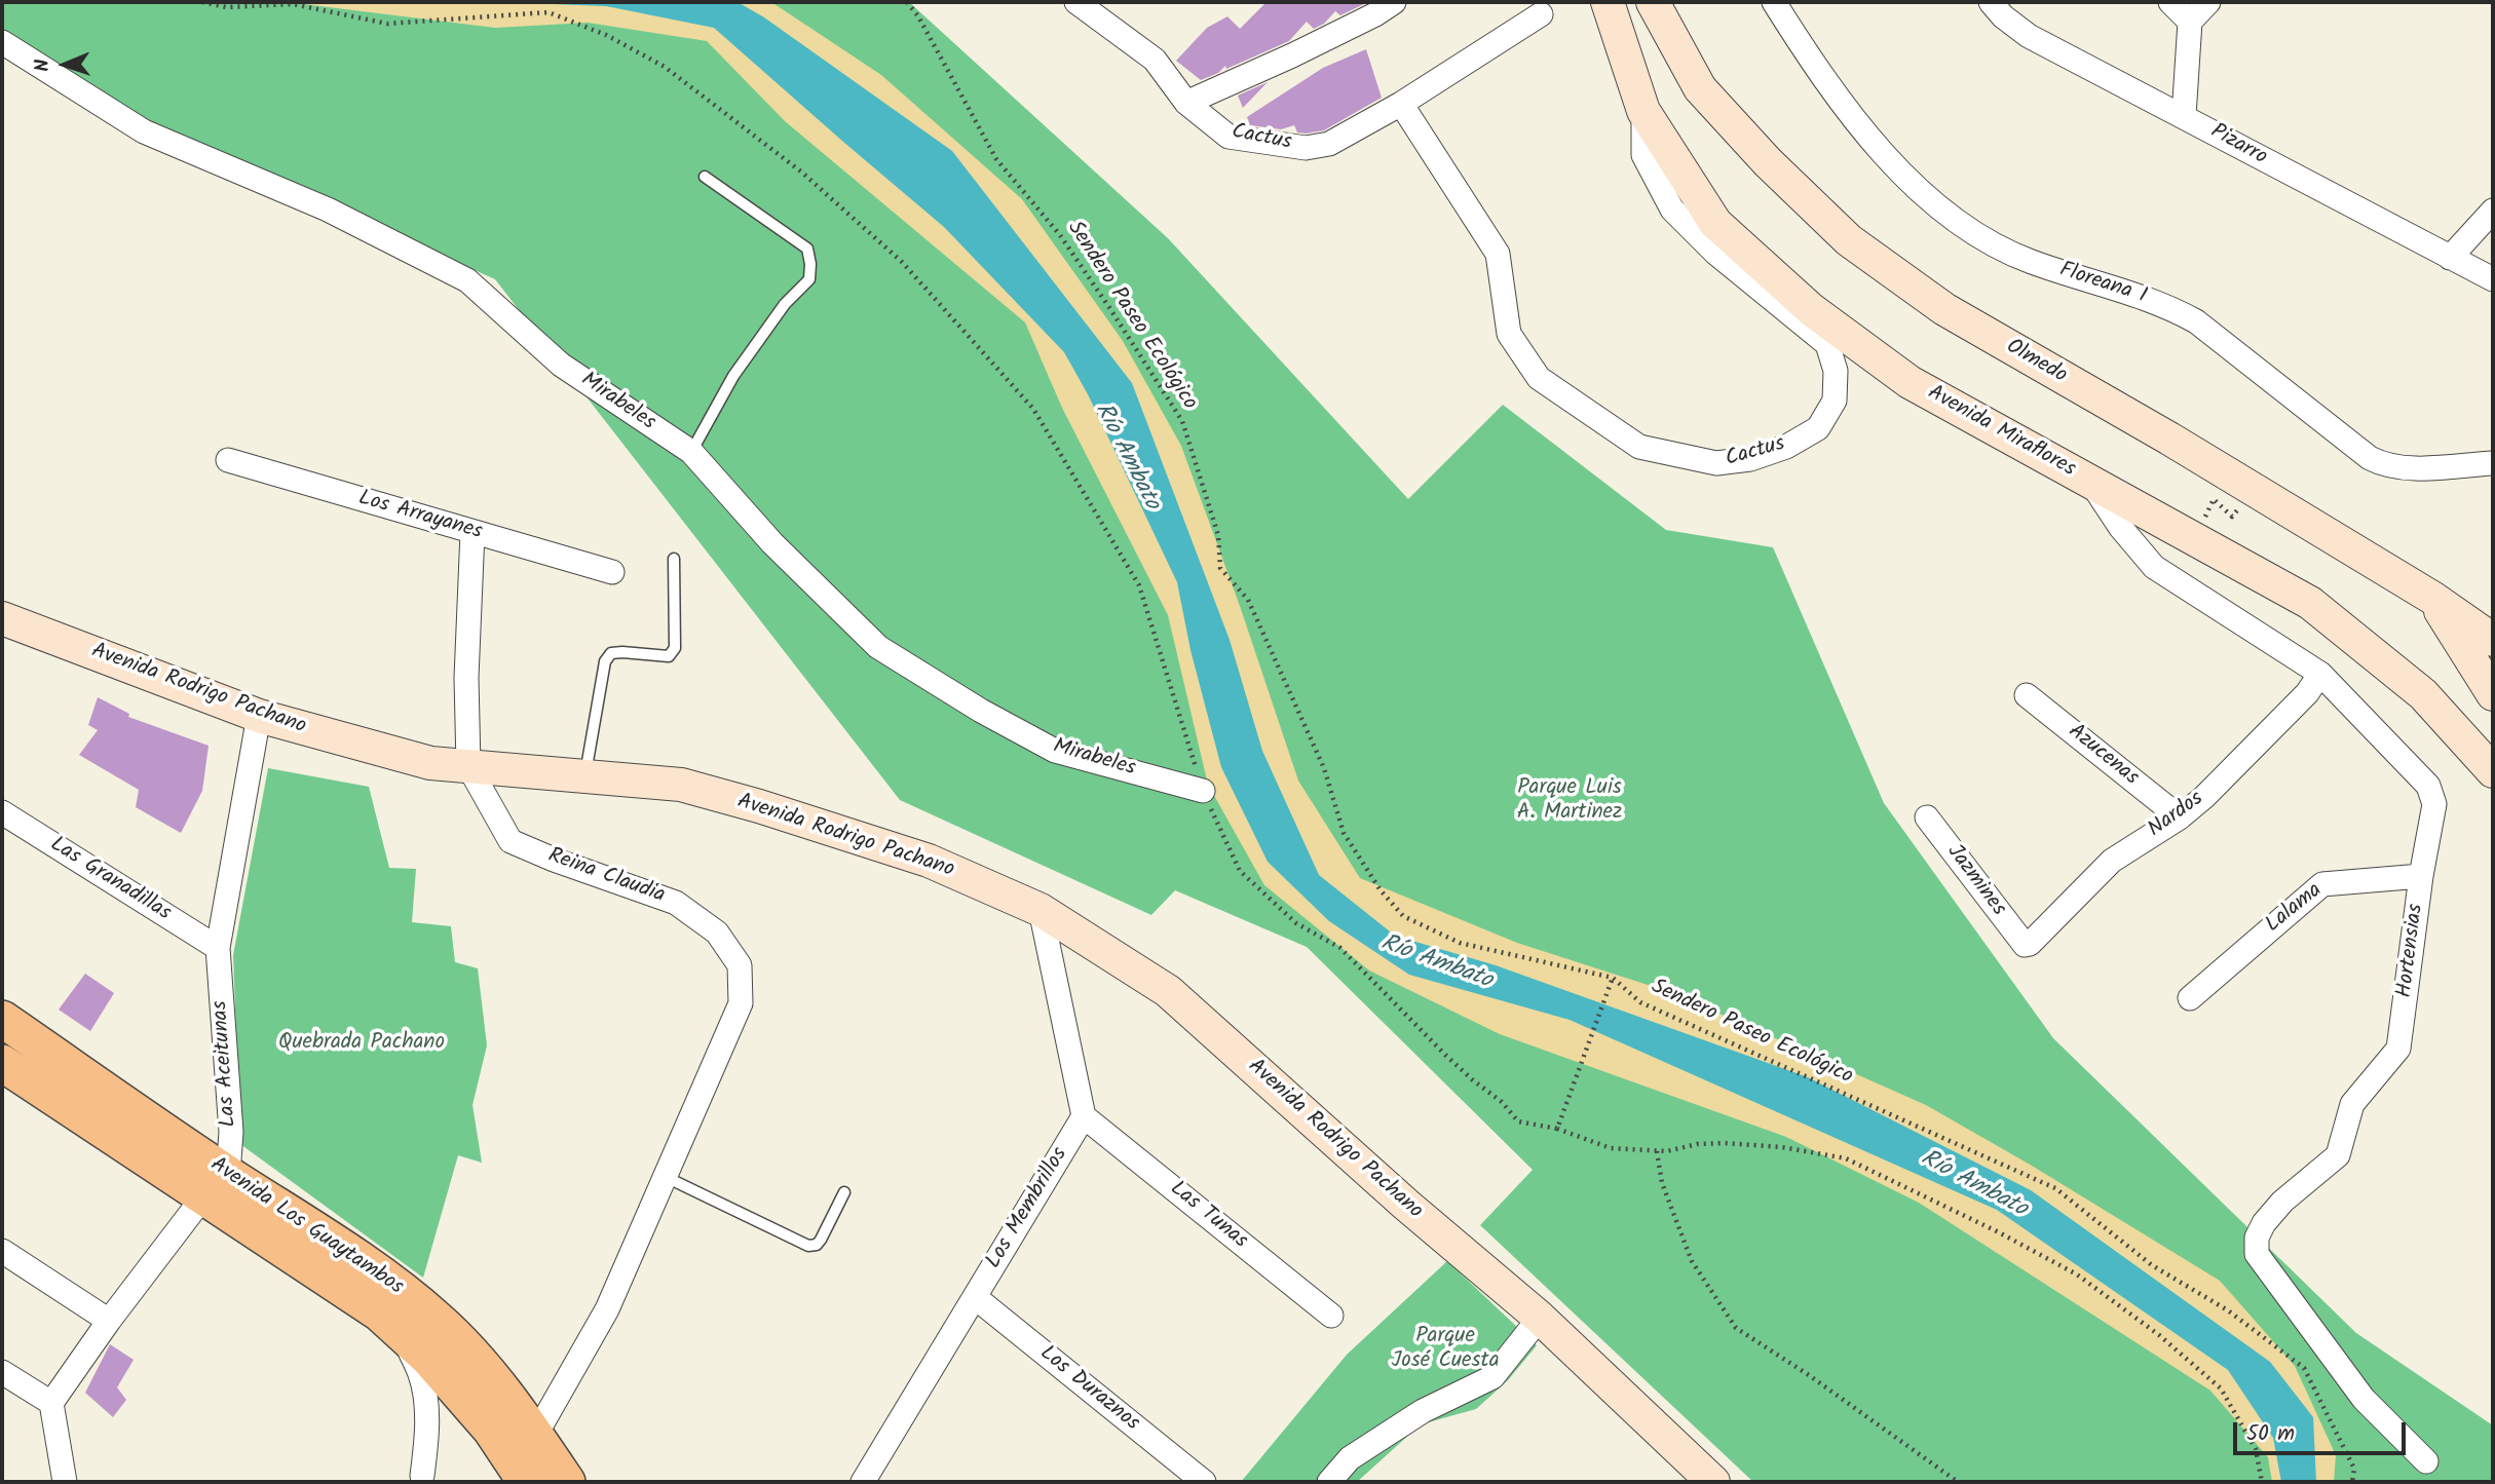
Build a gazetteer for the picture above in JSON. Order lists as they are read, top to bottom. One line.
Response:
{"streets":{"main road":["Olmedo","Avenida Miraflores","Avenida Rodrigo Pachano","Avenida Los Guaytambos"],"street":["Cactus","Pizarro","Floreana I","Mirabeles","Los Arrayanes","Azucenas","Nardos","Reina Claudia","Las Granadillas","Jazmines","Lalama","Hortensias","Las Aceitunas","Los Membrillos","Las Tunas","Los Duraznos"],"path":["Sendero Paseo Ecológico"]},"crossings":[["Cactus","Avenida Miraflores"],["Avenida Miraflores","Hortensias"],["Los Arrayanes","Reina Claudia"],["Avenida Rodrigo Pachano","Reina Claudia"],["Avenida Rodrigo Pachano","Las Aceitunas"],["Azucenas","Nardos"],["Nardos","Jazmines"],["Nardos","Hortensias"],["Reina Claudia","Avenida Los Guaytambos"],["Las Granadillas","Las Aceitunas"],["Lalama","Hortensias"],["Las Aceitunas","Avenida Los Guaytambos"],["Los Membrillos","Las Tunas"],["Los Membrillos","Los Duraznos"]],"water":["Río Ambato"],"parks":["Parque Luis A. Martinez","Quebrada Pachano","Parque José Cuesta"],"scale_bar":"50 m","north":"left"}
